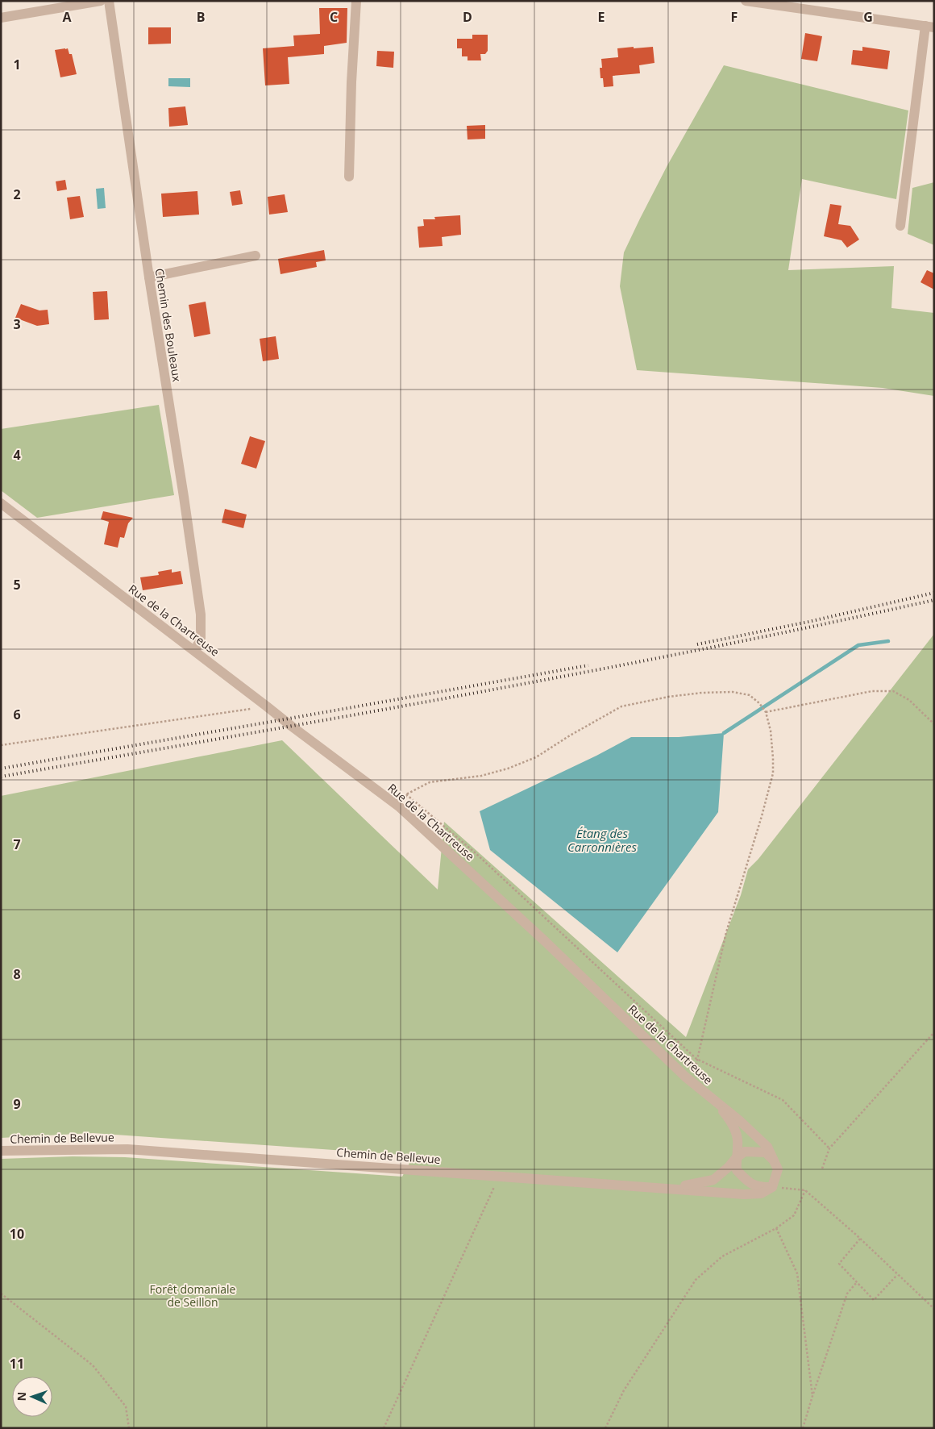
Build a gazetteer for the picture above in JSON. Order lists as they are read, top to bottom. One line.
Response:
{"streets":{"street":["Chemin des Bouleaux","Rue de la Chartreuse","Chemin de Bellevue"]},"crossings":[["Chemin des Bouleaux","Rue de la Chartreuse"],["Rue de la Chartreuse","Chemin de Bellevue"]],"water":["Étang des Carronnières"],"parks":["Forêt domaniale de Seillon"],"north":"left","grid":{"columns":["A","B","C","D","E","F","G"],"rows":["1","2","3","4","5","6","7","8","9","10","11"]}}
